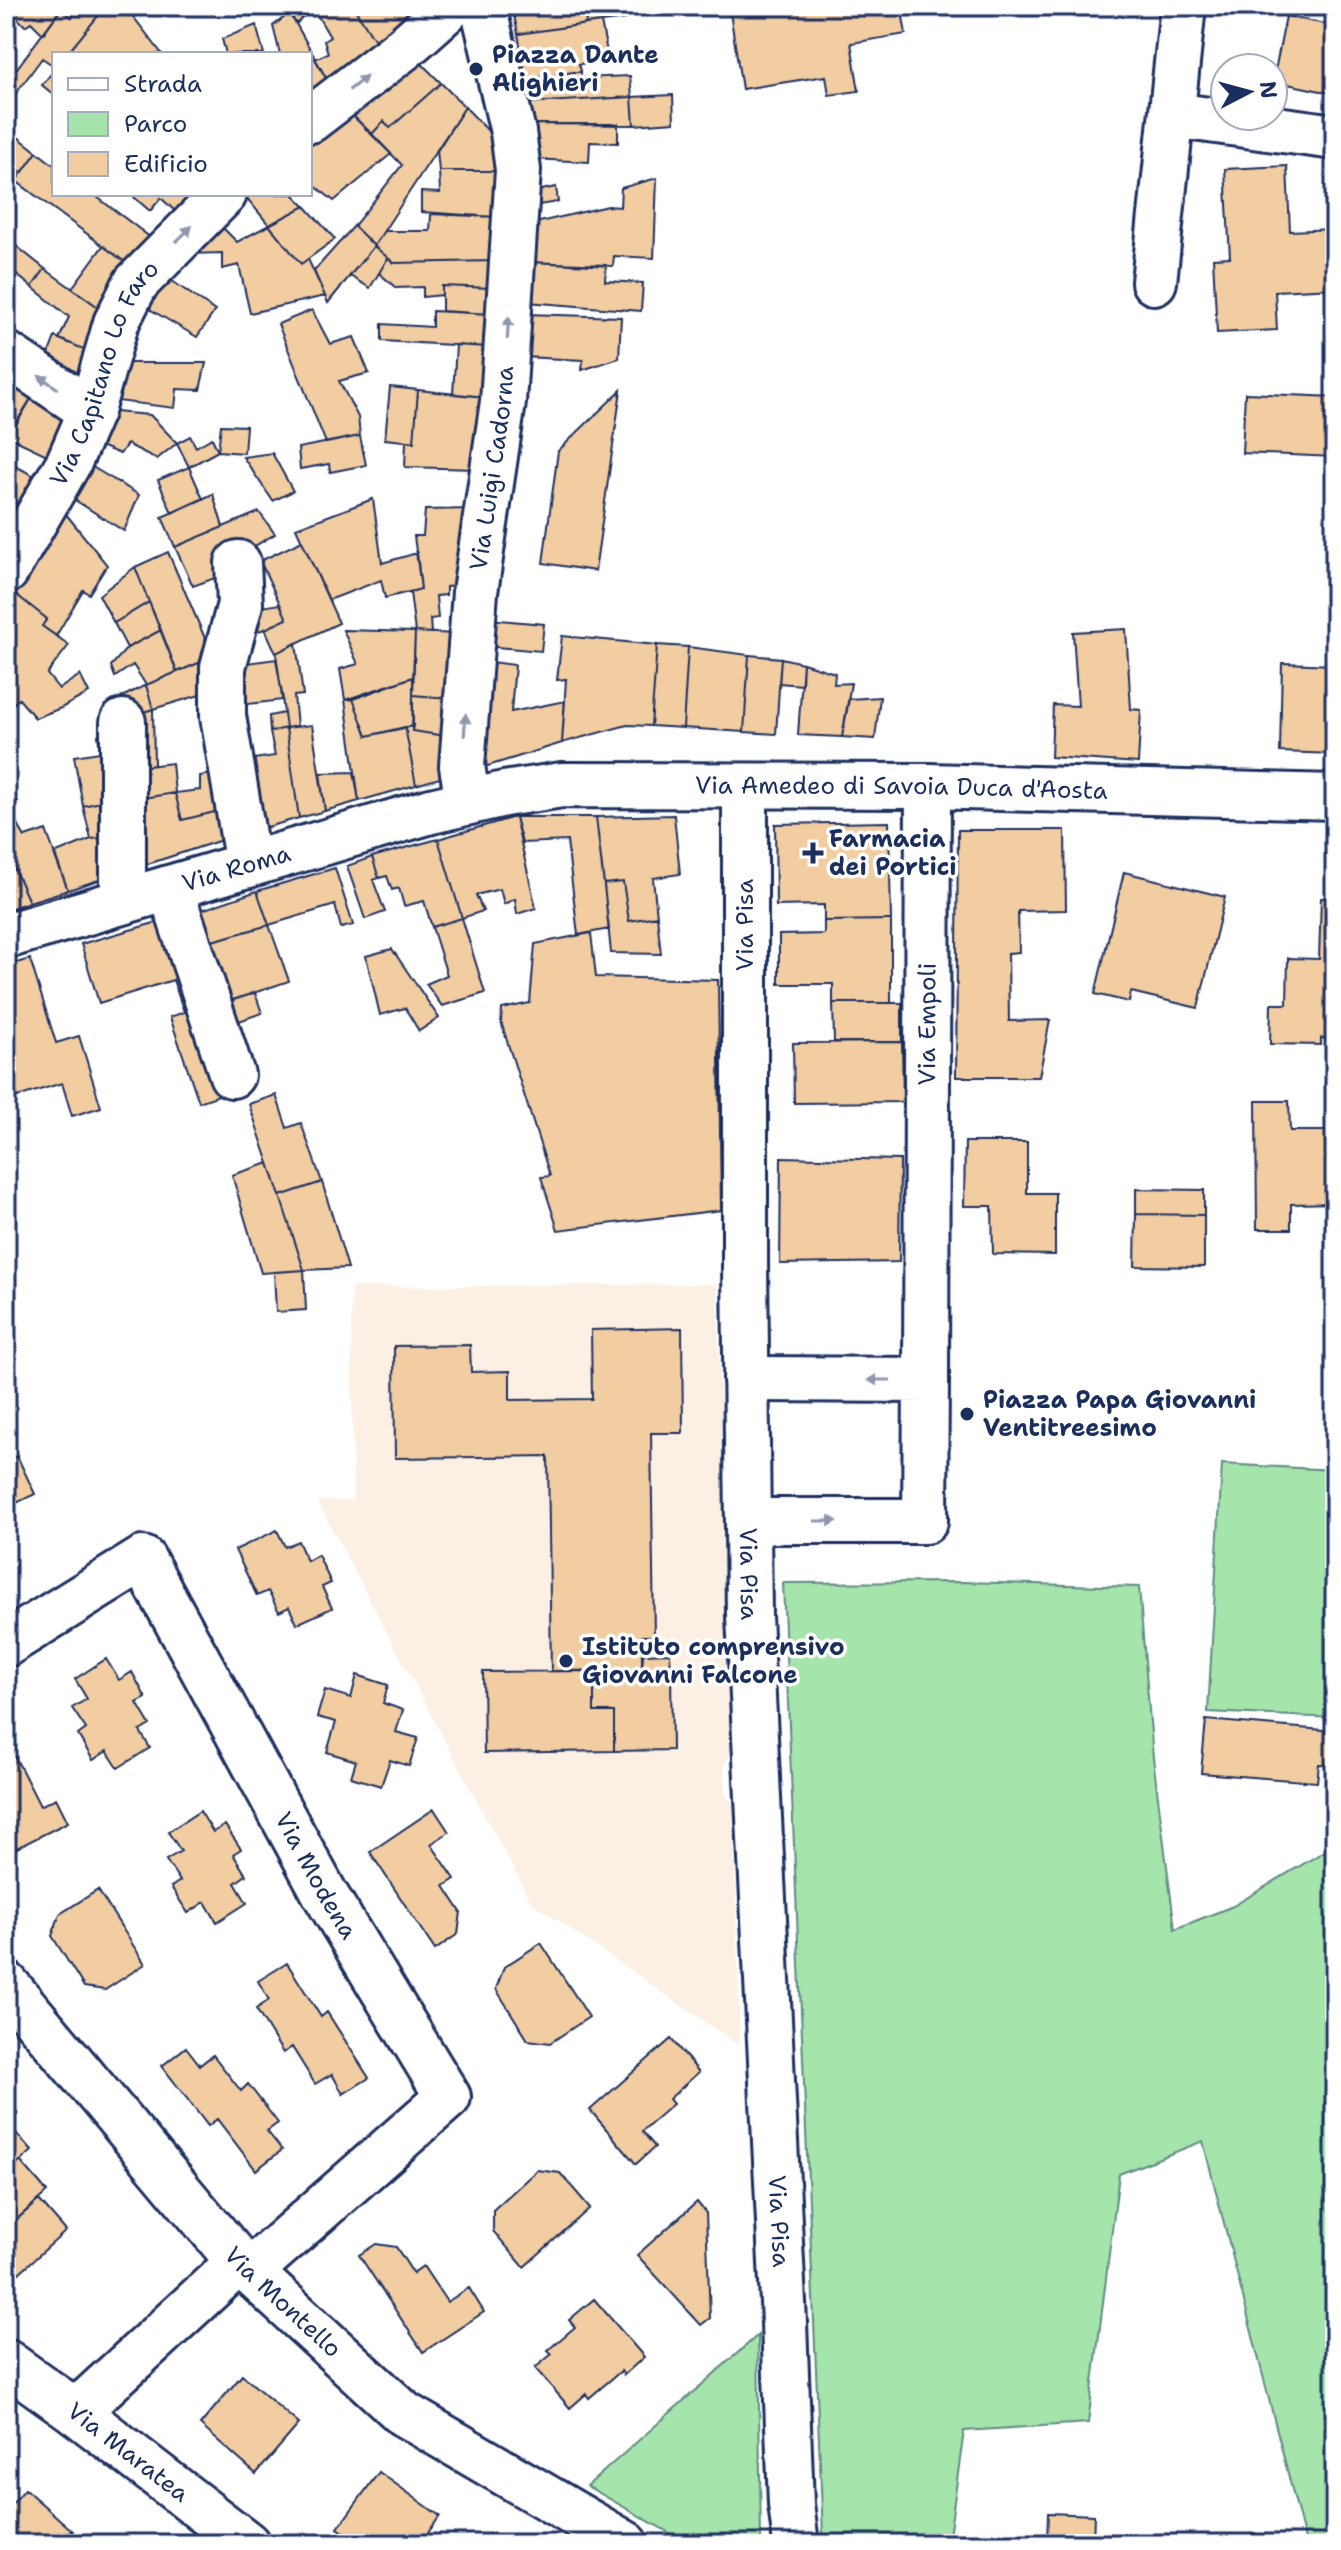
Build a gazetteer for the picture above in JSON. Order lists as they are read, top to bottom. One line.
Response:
{"streets":{"street":["Via Capitano Lo Faro","Via Luigi Cadorna","Via Amedeo di Savoia Duca d'Aosta","Via Roma","Via Pisa","Via Empoli","Via Modena","Via Montello","Via Maratea"]},"crossings":[["Via Luigi Cadorna","Via Amedeo di Savoia Duca d'Aosta"],["Via Luigi Cadorna","Via Roma"],["Via Amedeo di Savoia Duca d'Aosta","Via Roma"],["Via Amedeo di Savoia Duca d'Aosta","Via Pisa"],["Via Amedeo di Savoia Duca d'Aosta","Via Empoli"],["Via Pisa","Via Empoli"],["Via Modena","Via Montello"]],"one_way":["Via Capitano Lo Faro"],"places":{"other":["Piazza Dante Alighieri","Piazza Papa Giovanni Ventitreesimo","Istituto comprensivo Giovanni Falcone"],"health":["Farmacia dei Portici"]},"legend":["Strada","Parco","Edificio"],"north":"right"}
